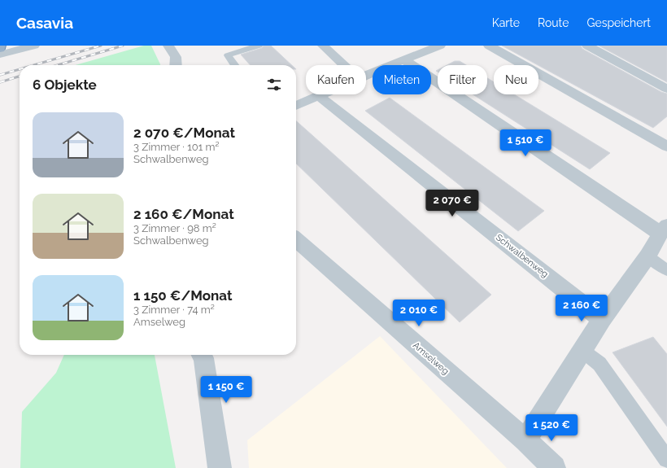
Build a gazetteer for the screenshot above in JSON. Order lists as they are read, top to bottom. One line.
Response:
{"streets":{"street":["Schwalbenweg","Amselweg"]},"page":{"header":"Casavia","nav":["Karte","Route","Gespeichert"],"chip":["Kaufen","Mieten","Filter","Neu"],"heading":"6 Objekte","list":[{"name":"2 070 €/Monat","note":"3 Zimmer · 101 m² · Schwalbenweg"},{"name":"2 160 €/Monat","note":"3 Zimmer · 98 m² · Schwalbenweg"},{"name":"1 150 €/Monat","note":"3 Zimmer · 74 m² · Amselweg"}],"price":["1 510 €","2 070 €","2 160 €","2 010 €","1 150 €","1 520 €"]}}
